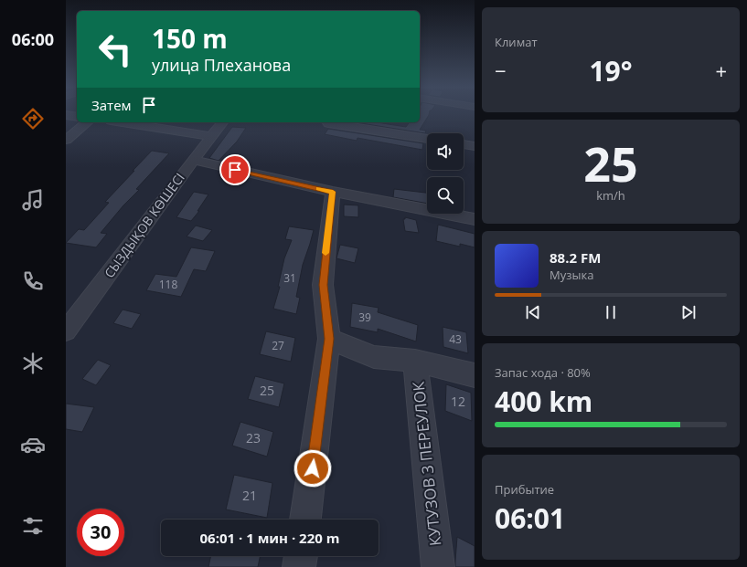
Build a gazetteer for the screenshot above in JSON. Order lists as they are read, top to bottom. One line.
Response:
{"streets":{"street":["СЫЗДЫҚОВ КӨШЕСІ","КУТУЗОВ 3 ПЕРЕУЛОК"]},"house_numbers":["31","118","39","43","27","25","12","23","21"],"page":{"tabs":"06:00","tile":["Климат",["25","km/h"],["Запас хода · 80%","400 km"],["Прибытие","06:01"]],"turn":["150 m","улица Плеханова"],"heat":["−","19°","+"],"then":"Затем","song":["88.2 FM","Музыка"],"limit":"30","trip":"06:01 · 1 мин · 220 m"}}
